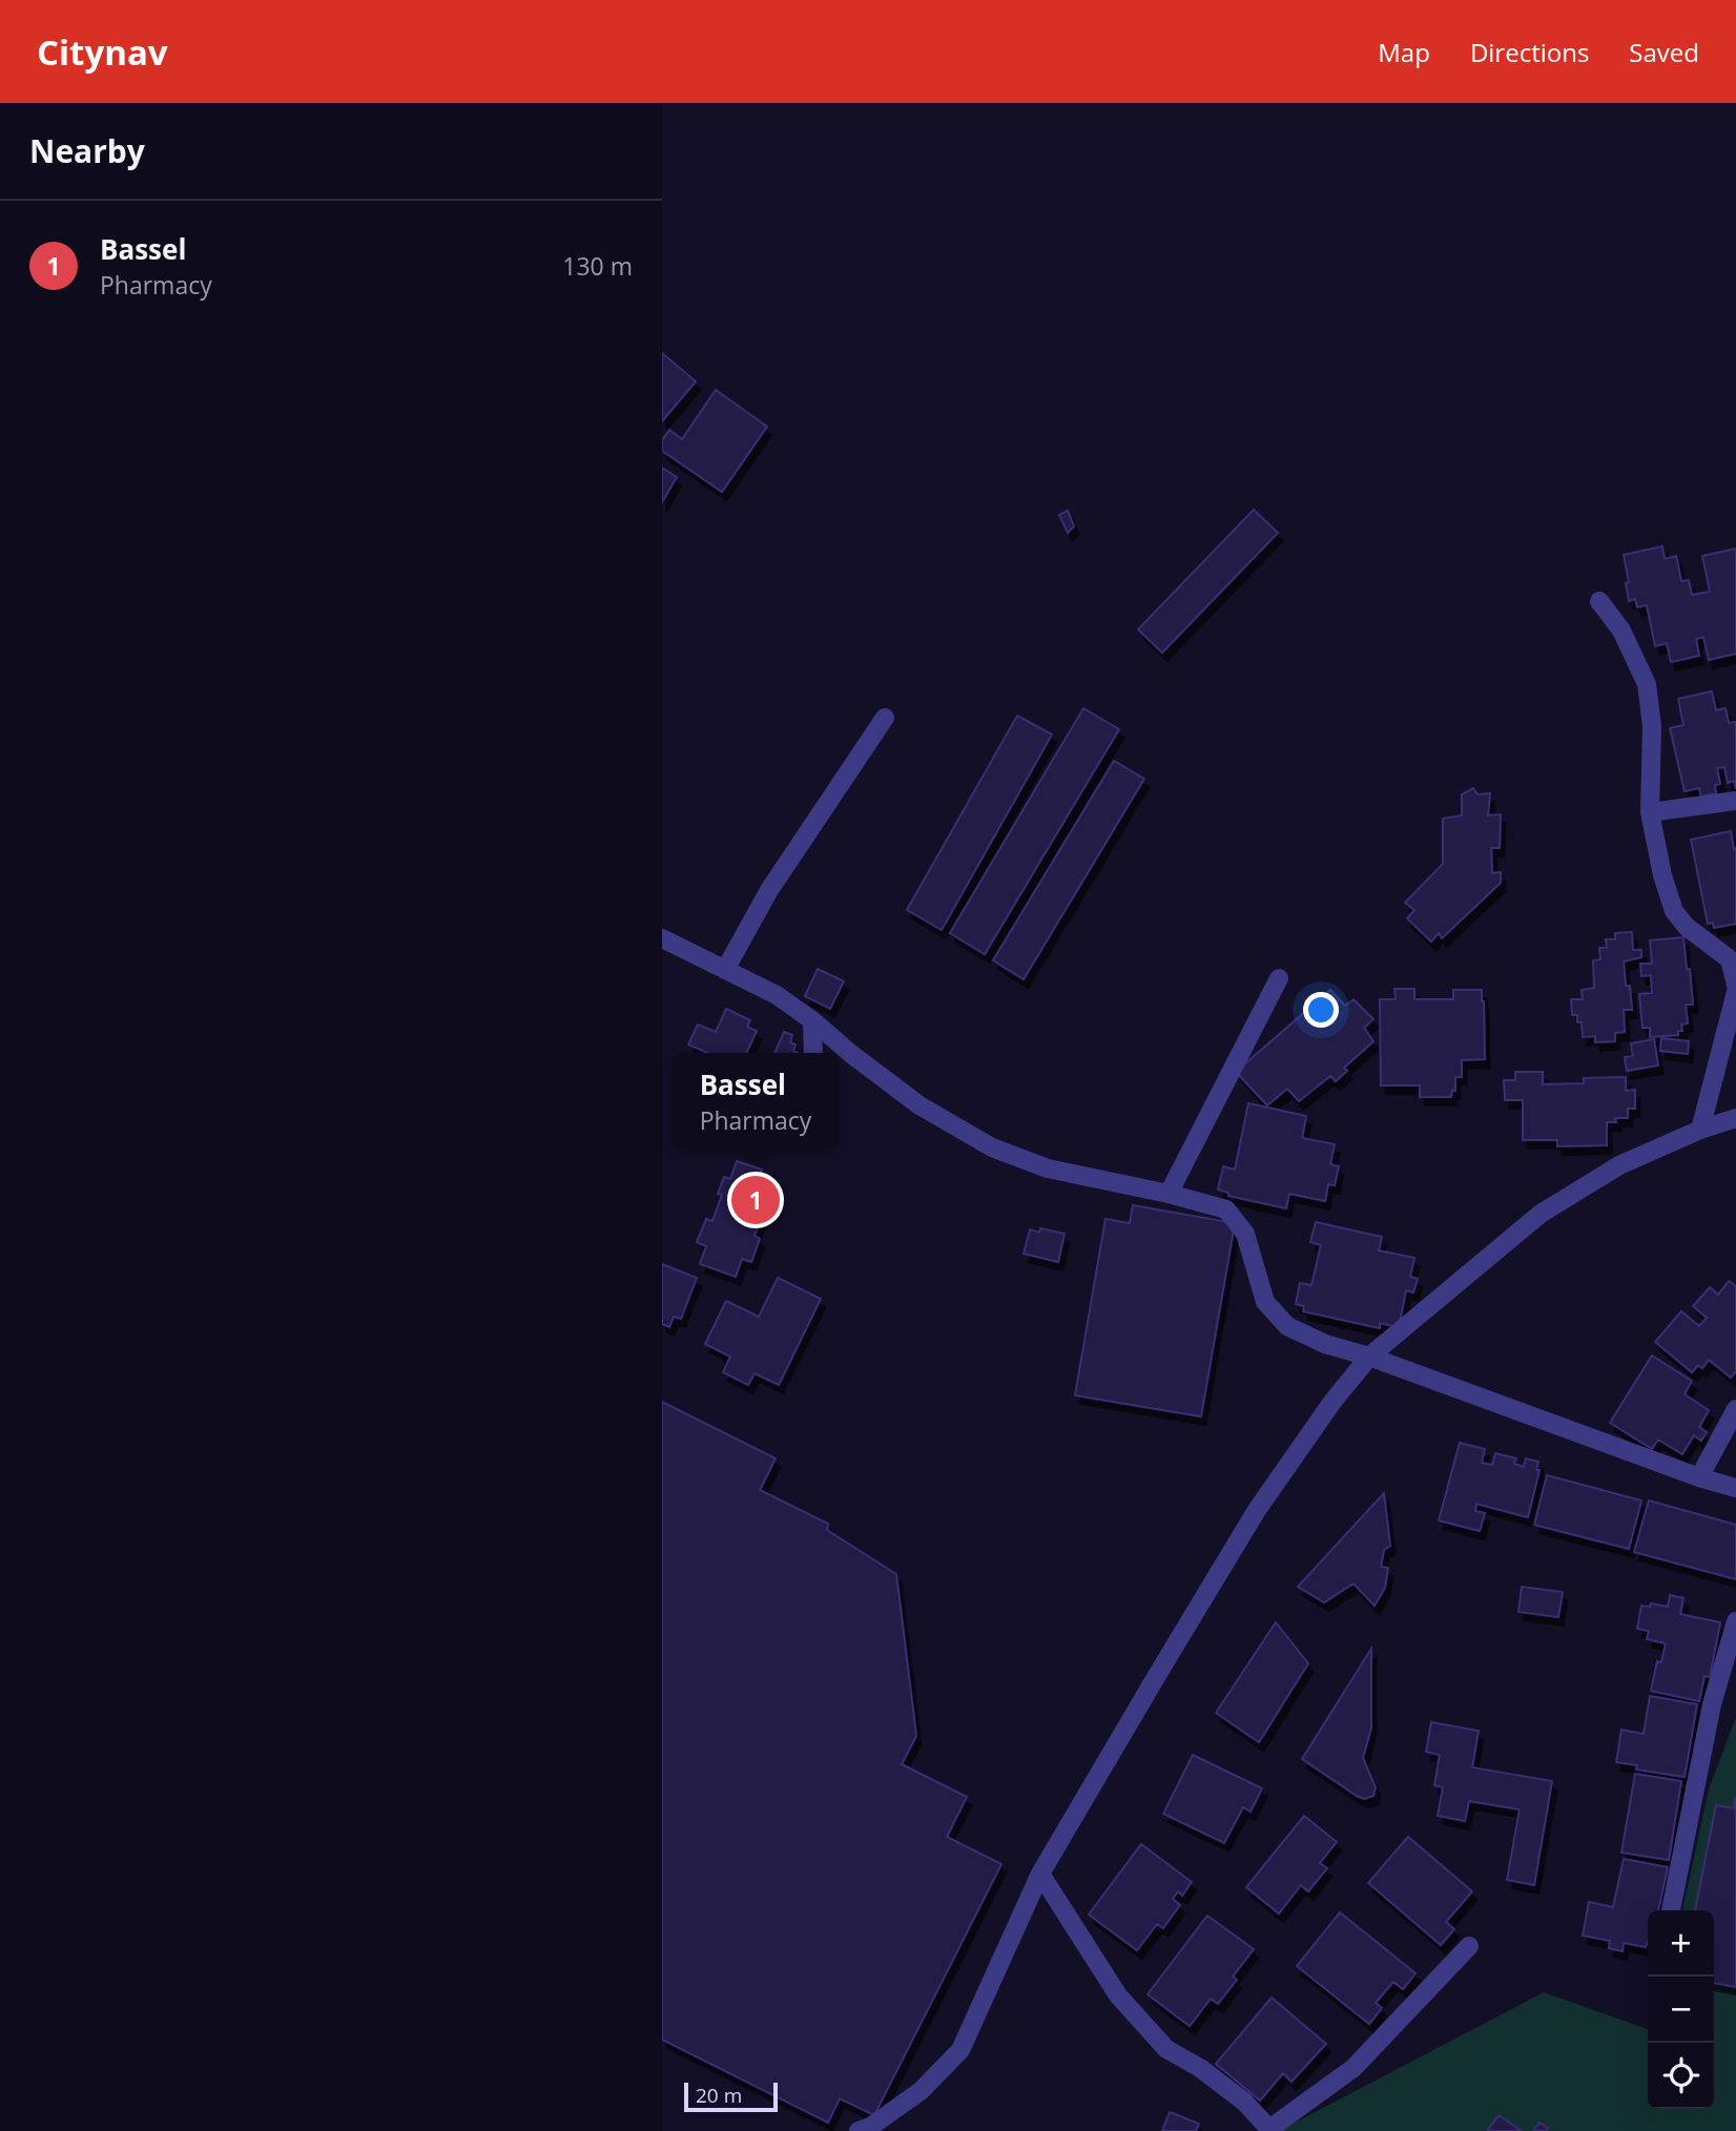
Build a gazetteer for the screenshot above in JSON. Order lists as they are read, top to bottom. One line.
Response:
{"scale_bar":"20 m","page":{"header":"Citynav","nav":["Map","Directions","Saved"],"heading":"Nearby","list":[{"mark":"1","name":"Bassel","note":"Pharmacy","value":"130 m"}],"popup":["Bassel","Pharmacy"],"pins":"1","map_buttons":["+","−"],"scale":"20 m"}}
